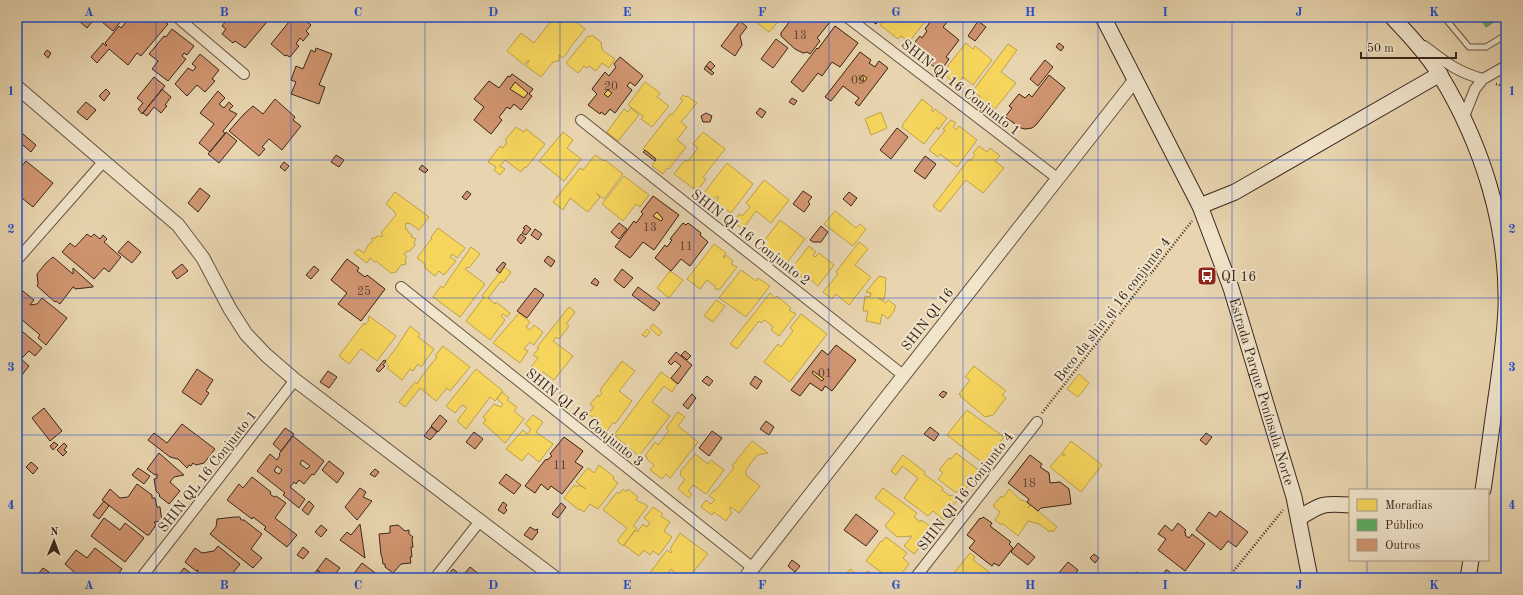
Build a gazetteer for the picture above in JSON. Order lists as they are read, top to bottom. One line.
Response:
{"streets":{"main road":["Estrada Parque Península Norte"],"street":["SHIN QI 16 Conjunto 1","SHIN QI 16 Conjunto 2","SHIN QI 16","SHIN QI 16 Conjunto 3","SHIN QL 16 Conjunto 1","SHIN QI 16 Conjunto 4"],"path":["Beco da shin qi 16 conjunto 4"]},"crossings":[["SHIN QI 16 Conjunto 1","SHIN QI 16"],["SHIN QI 16 Conjunto 2","SHIN QI 16"],["Beco da shin qi 16 conjunto 4","Estrada Parque Península Norte"],["Beco da shin qi 16 conjunto 4","SHIN QI 16 Conjunto 4"],["SHIN QI 16","Estrada Parque Península Norte"],["SHIN QI 16","SHIN QI 16 Conjunto 3"]],"places":{"bus stop":["QI 16"]},"house_numbers":["13","09","20","13","11","25","01","11","18"],"legend":["Moradias","Público","Outros"],"scale_bar":"50 m","north":"top","grid":{"columns":["A","B","C","D","E","F","G","H","I","J","K"],"rows":["1","2","3","4"]}}
